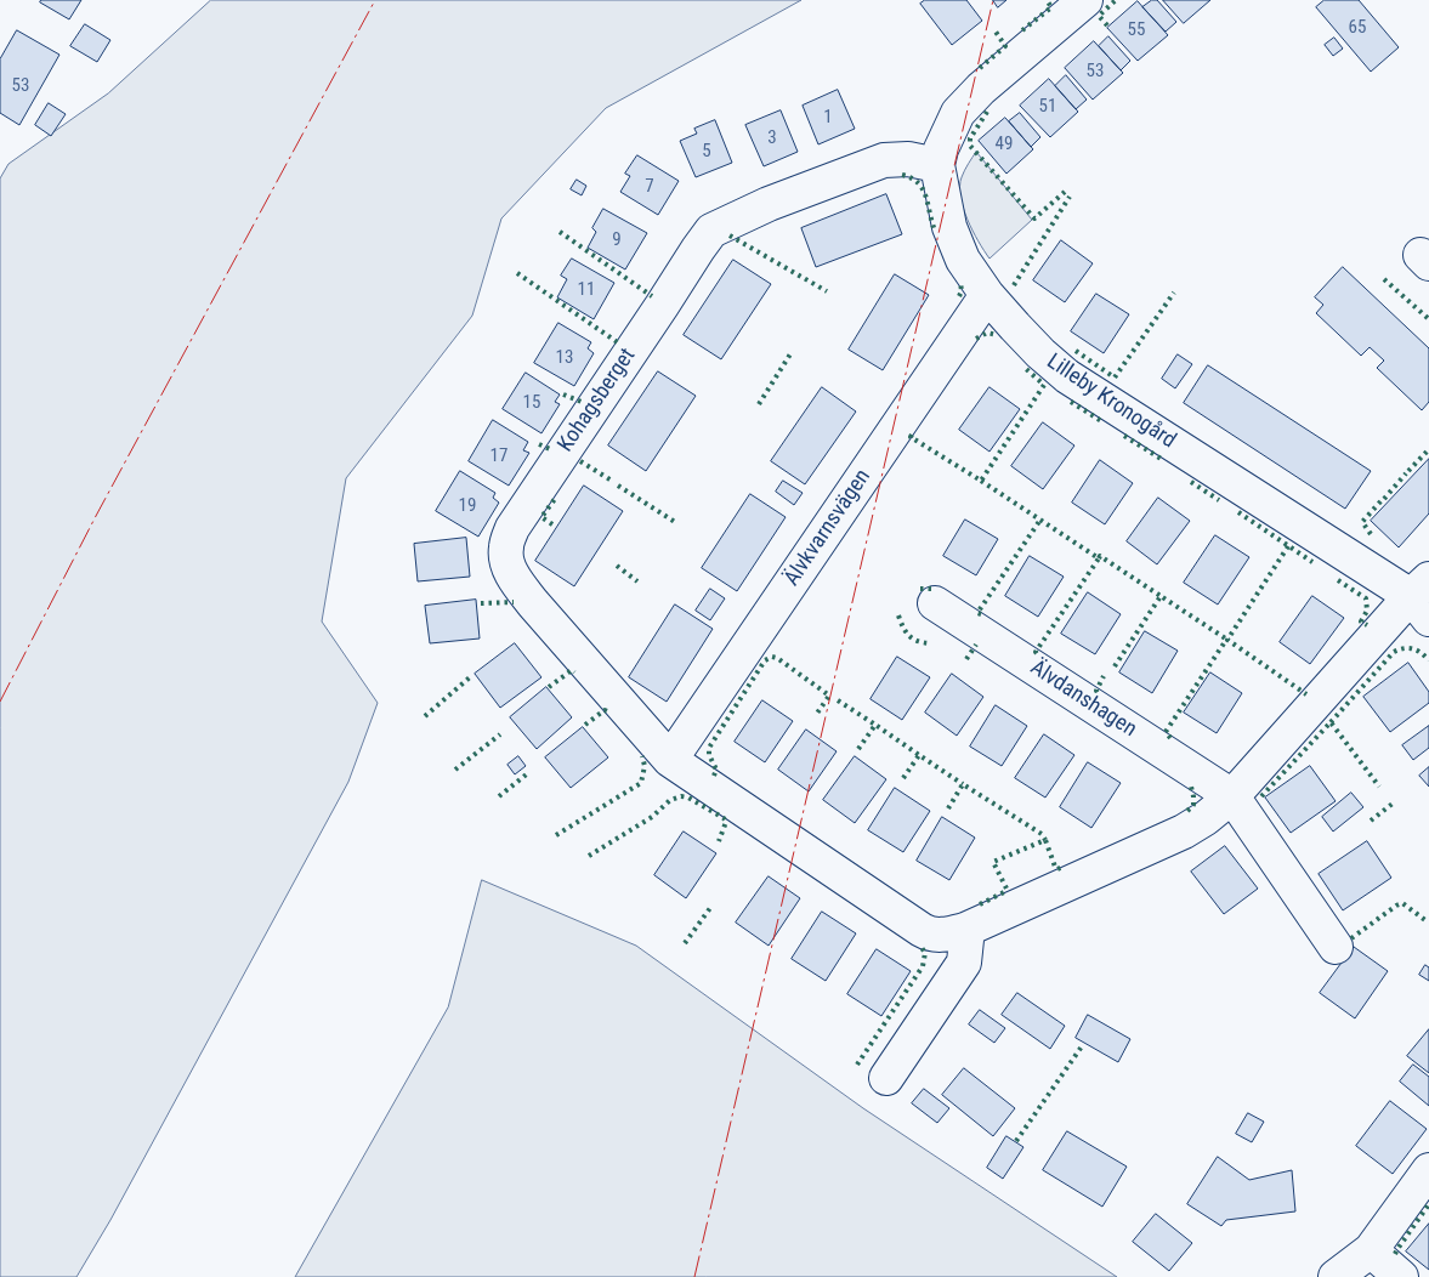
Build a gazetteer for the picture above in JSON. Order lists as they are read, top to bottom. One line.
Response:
{"streets":{"street":["Kohagsberget","Lilleby Kronogård","Älvkvarnsvägen","Älvdanshagen"]},"crossings":[["Kohagsberget","Lilleby Kronogård"],["Kohagsberget","Älvkvarnsvägen"],["Lilleby Kronogård","Älvkvarnsvägen"]],"house_numbers":["65","55","53","53","51","1","3","49","5","7","9","11","13","15","17","19"]}
